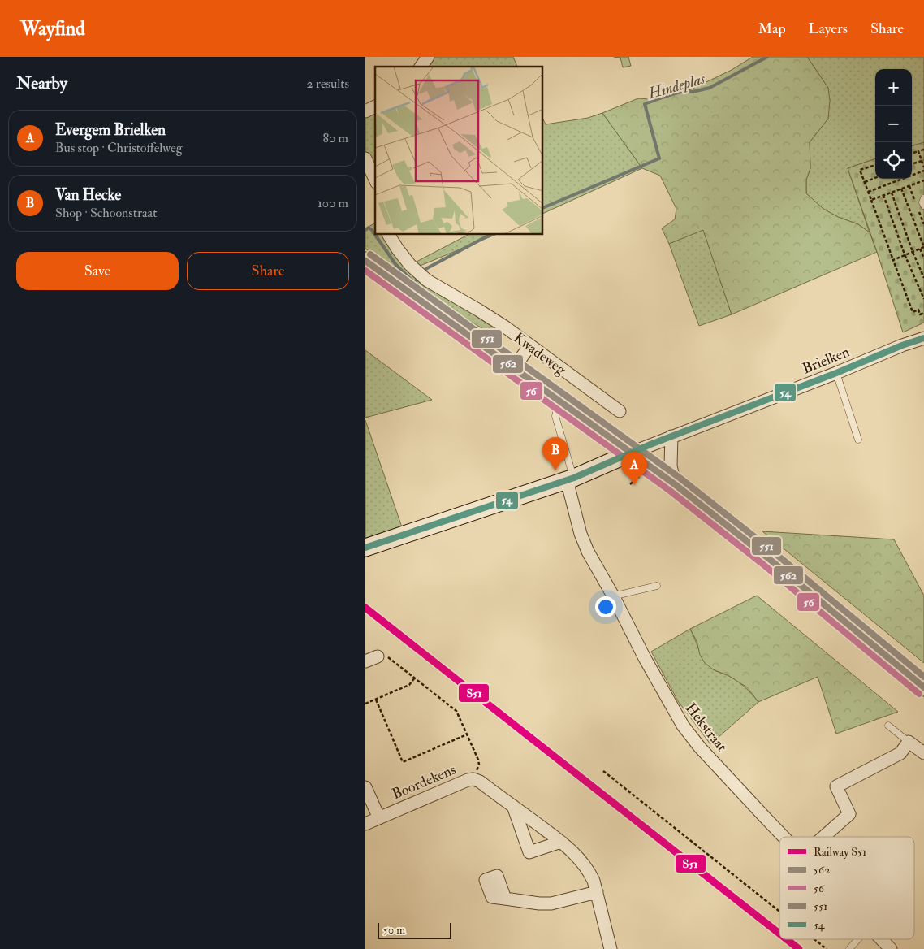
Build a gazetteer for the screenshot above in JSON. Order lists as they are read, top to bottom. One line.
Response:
{"streets":{"main road":["Kwadeweg"],"street":["Brielken","Hekstraat","Boordekens"]},"crossings":[["Kwadeweg","Brielken"]],"water":["Hindeplas"],"lines":["transit line 551","transit line 562","transit line 56","transit line 54","rail line S51"],"legend":["Railway S51","562","56","551","54"],"scale_bar":"50 m","page":{"header":"Wayfind","nav":["Map","Layers","Share"],"heading":["Nearby","2 results"],"map_buttons":["+","−"],"list":[{"mark":"A","name":"Evergem Brielken","note":"Bus stop · Christoffelweg","value":"80 m"},{"mark":"B","name":"Van Hecke","note":"Shop · Schoonstraat","value":"100 m"}],"buttons":["Save","Share"],"pins":["B","A"],"scale":"50 m"}}
